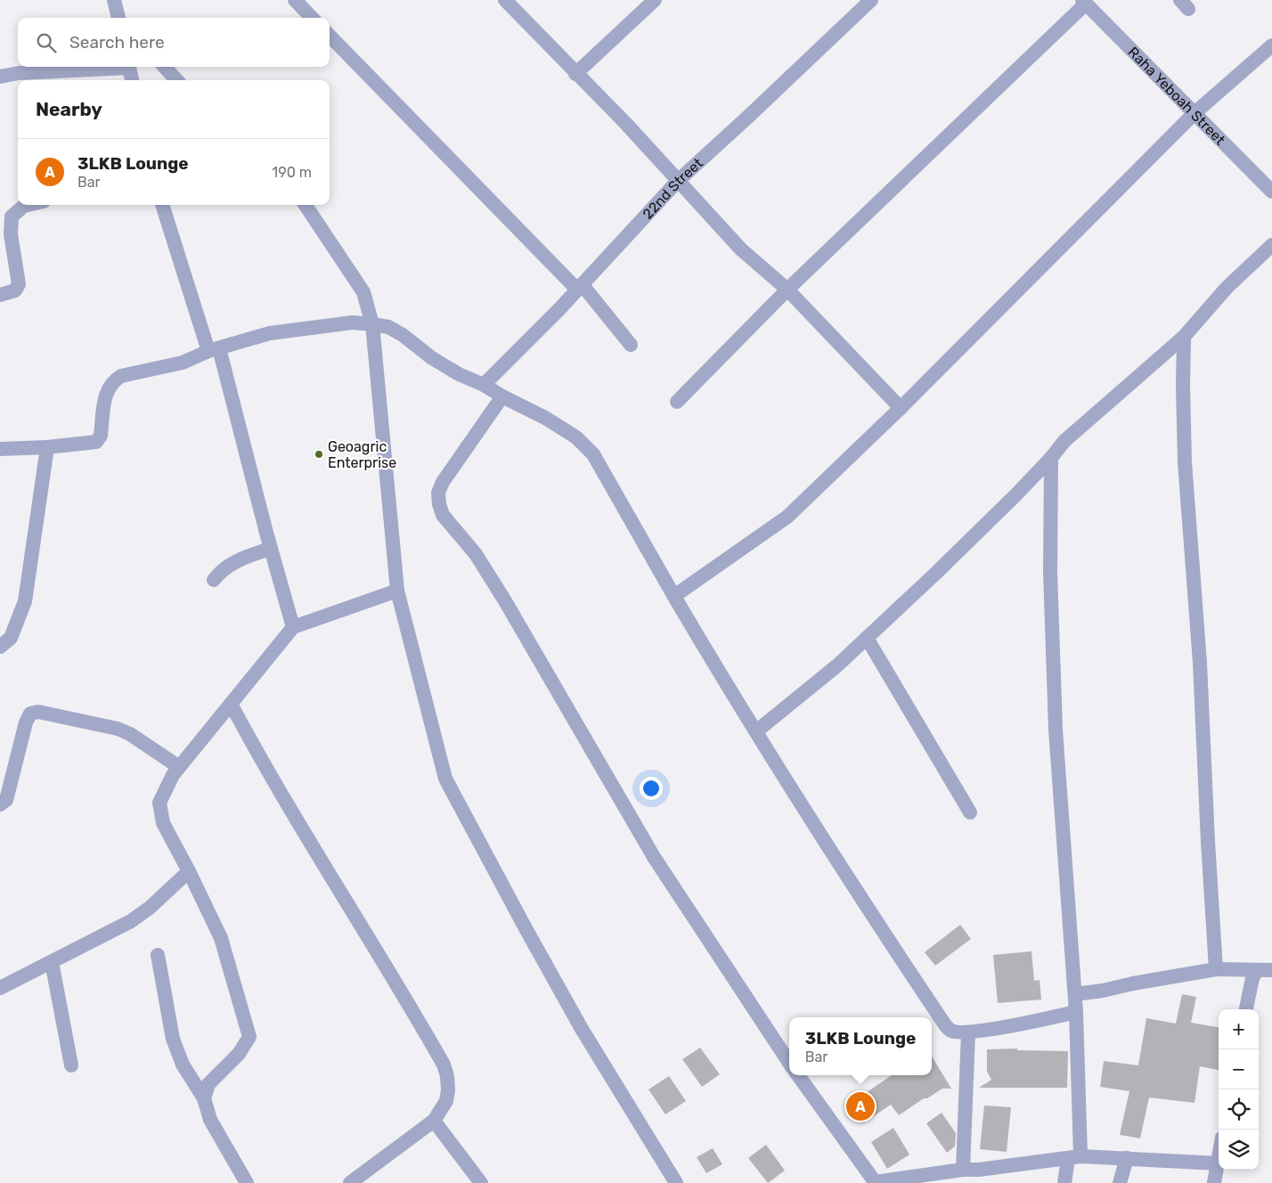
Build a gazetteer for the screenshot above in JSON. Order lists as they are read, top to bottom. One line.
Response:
{"streets":{"street":["Raha Yeboah Street","22nd Street"]},"places":["Geoagric Enterprise"],"page":{"search":"Search here","heading":"Nearby","list":[{"mark":"A","name":"3LKB Lounge","note":"Bar","value":"190 m"}],"map_buttons":["+","−"],"popup":["3LKB Lounge","Bar"],"pins":"A"}}
